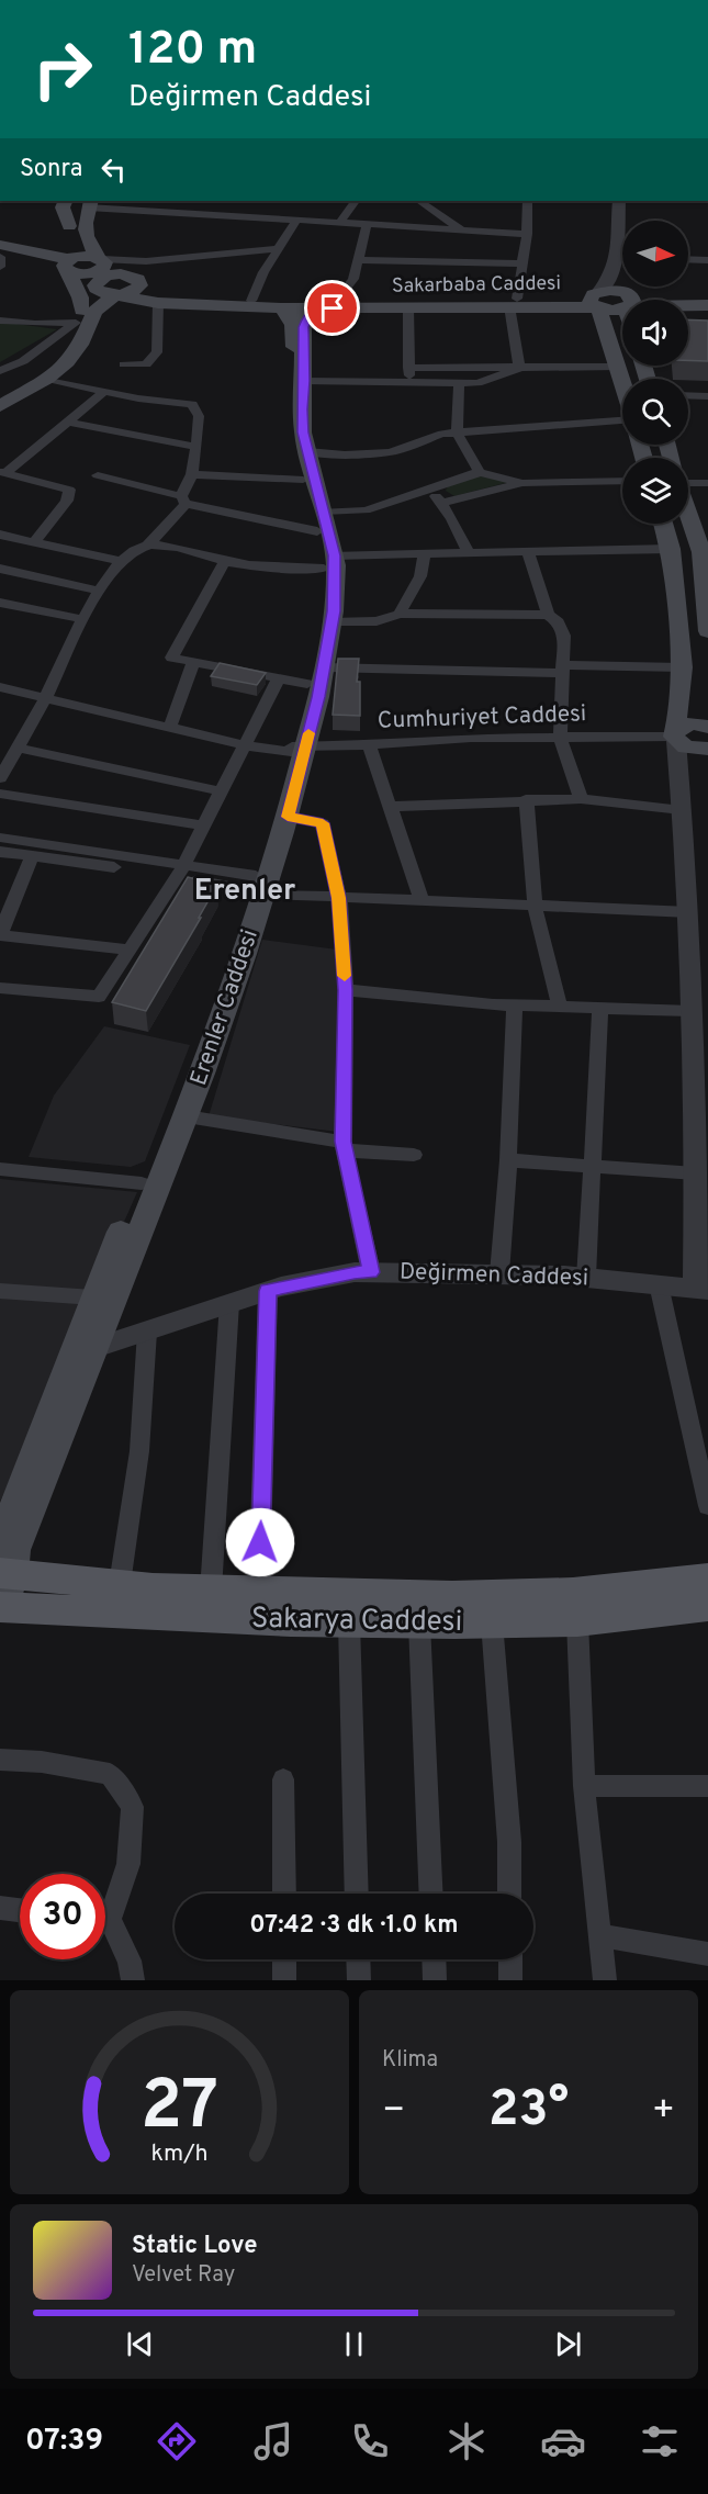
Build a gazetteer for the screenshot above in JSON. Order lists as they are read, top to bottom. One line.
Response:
{"streets":{"main road":["Sakarbaba Caddesi","Erenler Caddesi","Sakarya Caddesi"],"street":["Cumhuriyet Caddesi","Değirmen Caddesi"]},"crossings":[["Sakarbaba Caddesi","Erenler Caddesi"],["Cumhuriyet Caddesi","Erenler Caddesi"],["Erenler Caddesi","Değirmen Caddesi"],["Erenler Caddesi","Sakarya Caddesi"]],"districts":["Erenler"],"north":"right","page":{"turn":["120 m","Değirmen Caddesi"],"then":"Sonra","limit":"30","trip":"07:42 · 3 dk · 1.0 km","tile":"Klima","heat":["−","23°","+"],"song":["Static Love","Velvet Ray"],"tabs":"07:39","gauge":["27","km/h"]}}
